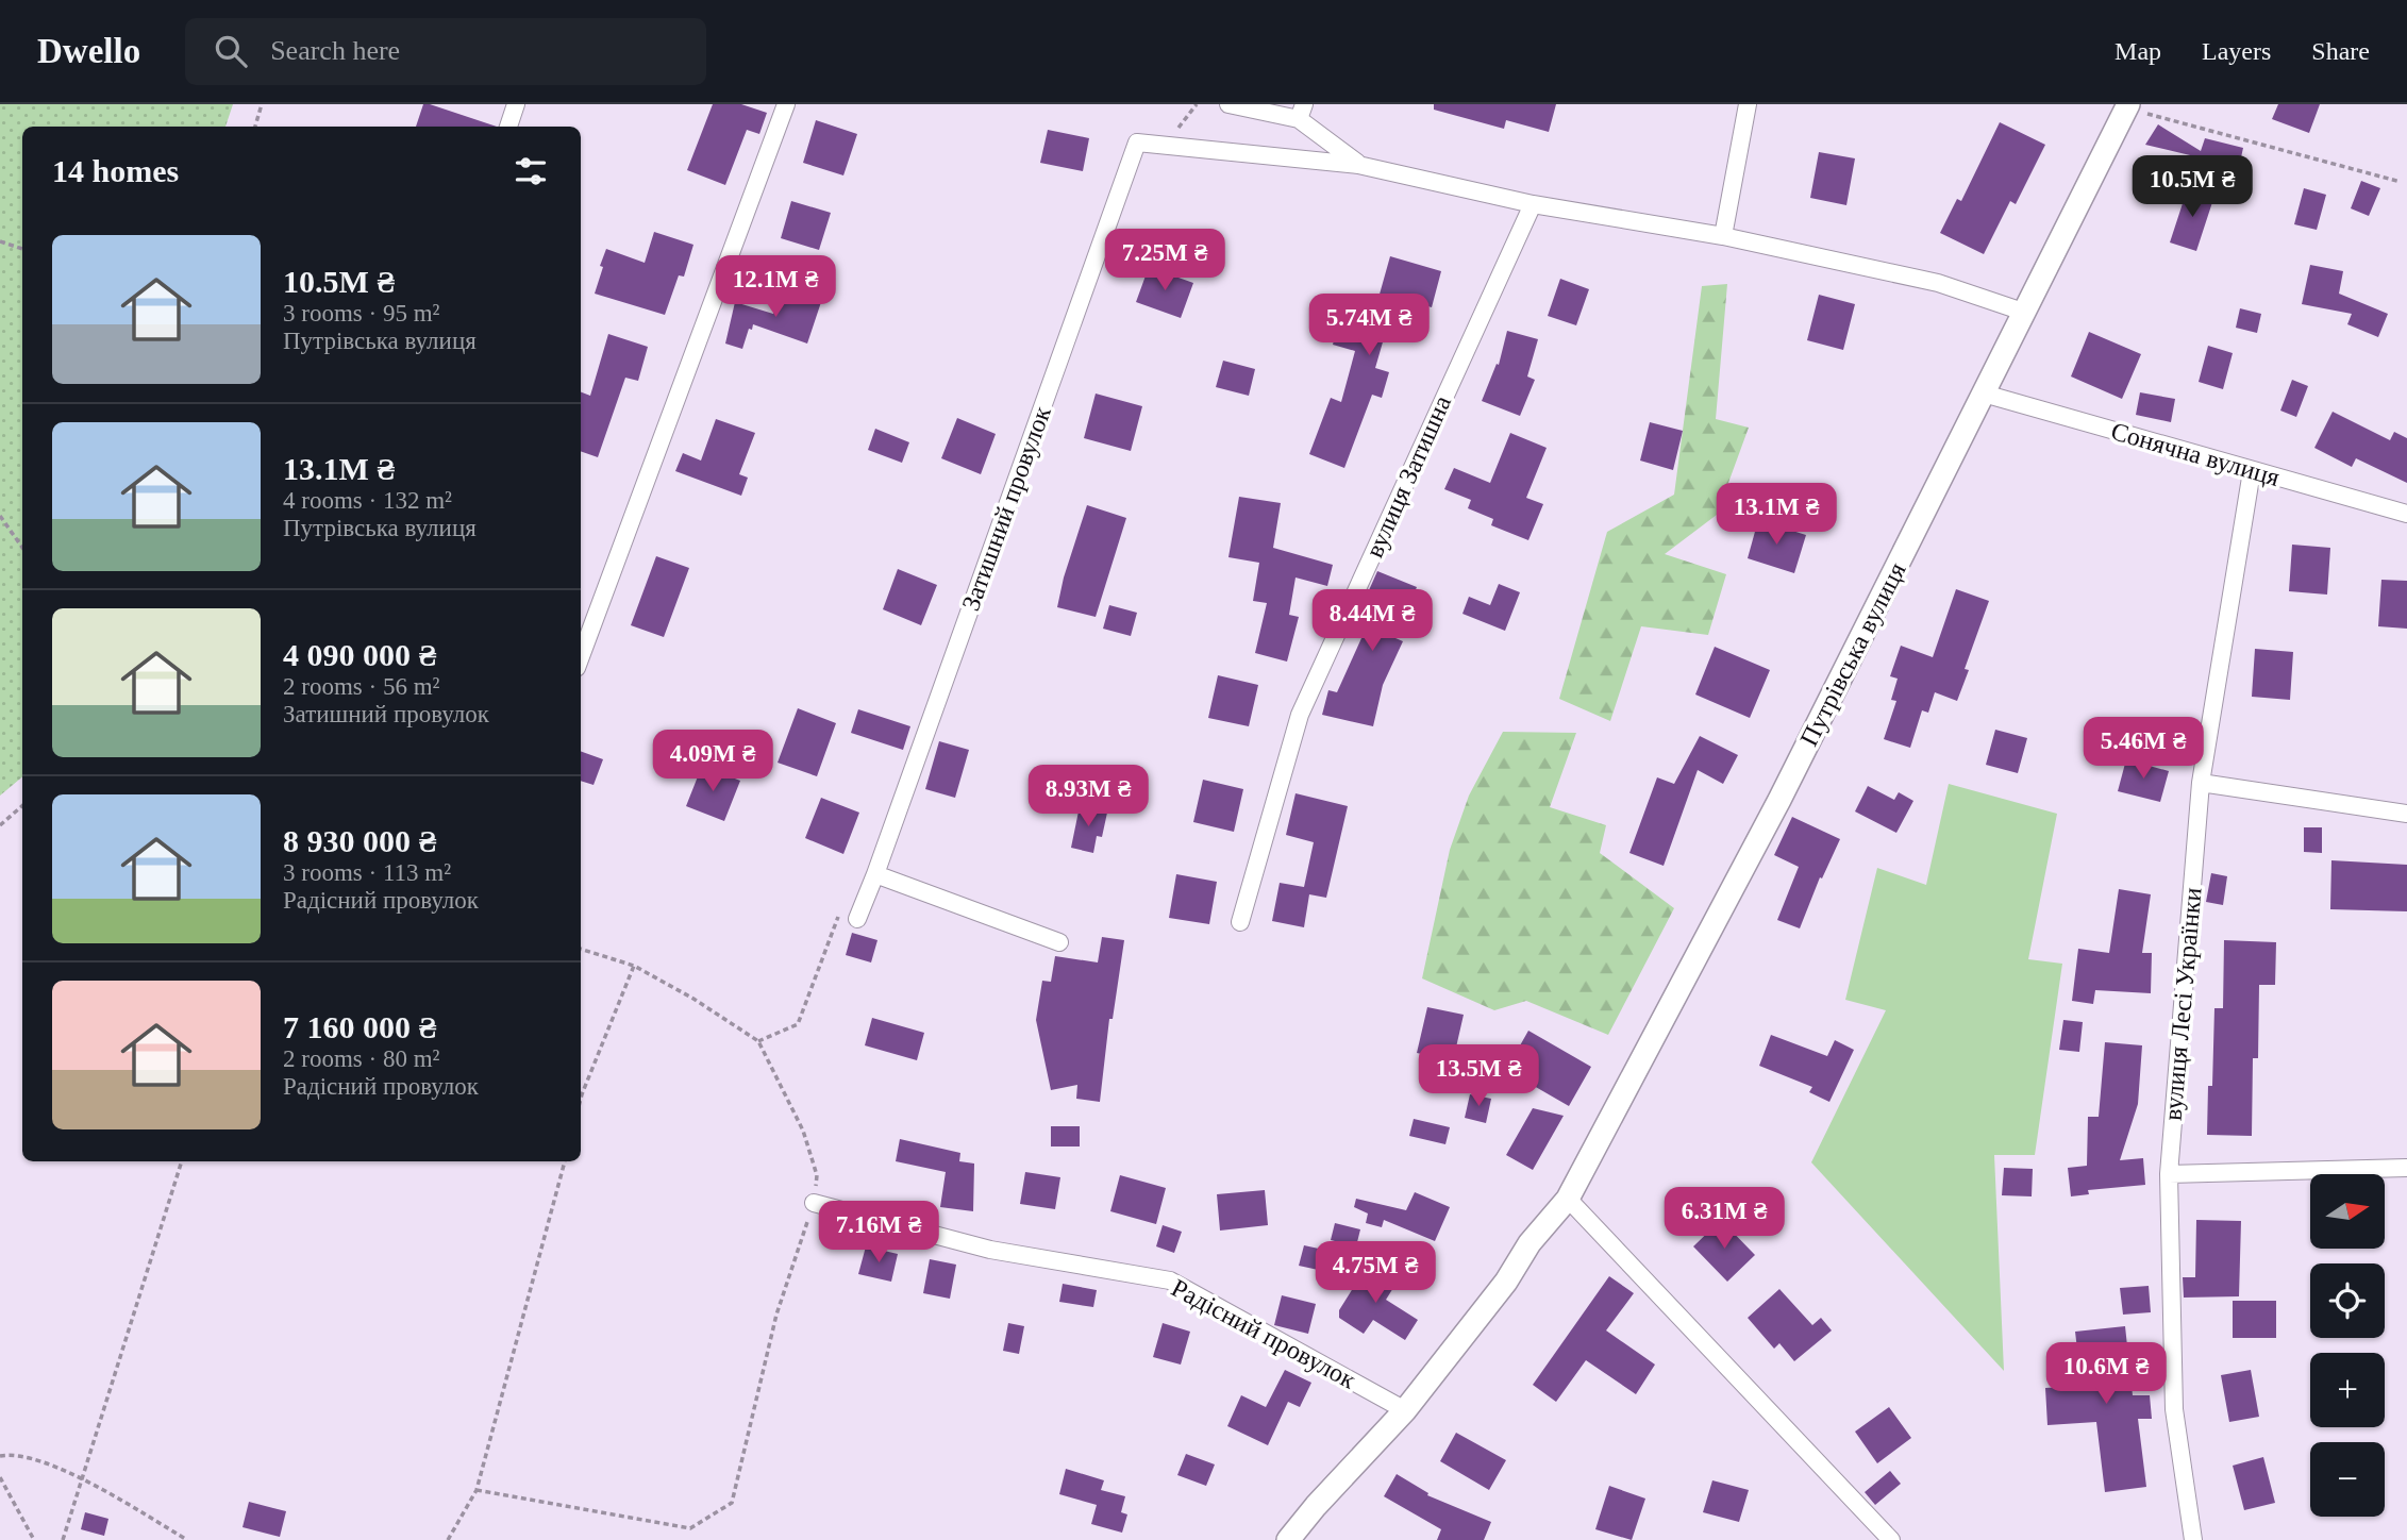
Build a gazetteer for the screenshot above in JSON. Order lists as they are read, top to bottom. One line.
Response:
{"streets":{"main road":["Путрівська вулиця"],"street":["Сонячна вулиця","вулиця Затишна","Затишний провулок","вулиця Лесі Українки","Радісний провулок"]},"crossings":[["Сонячна вулиця","Путрівська вулиця"],["Сонячна вулиця","вулиця Лесі Українки"],["Путрівська вулиця","Радісний провулок"]],"north":"right","page":{"header":"Dwello","search":"Search here","nav":["Map","Layers","Share"],"heading":"14 homes","price":["10.5M ₴","7.25M ₴","12.1M ₴","5.74M ₴","13.1M ₴","8.44M ₴","5.46M ₴","4.09M ₴","8.93M ₴","13.5M ₴","6.31M ₴","7.16M ₴","4.75M ₴","10.6M ₴"],"list":[{"name":"10.5M ₴","note":"3 rooms · 95 m² · Путрівська вулиця"},{"name":"13.1M ₴","note":"4 rooms · 132 m² · Путрівська вулиця"},{"name":"4 090 000 ₴","note":"2 rooms · 56 m² · Затишний провулок"},{"name":"8 930 000 ₴","note":"3 rooms · 113 m² · Радісний провулок"},{"name":"7 160 000 ₴","note":"2 rooms · 80 m² · Радісний провулок"}],"map_buttons":["+","−"]}}
